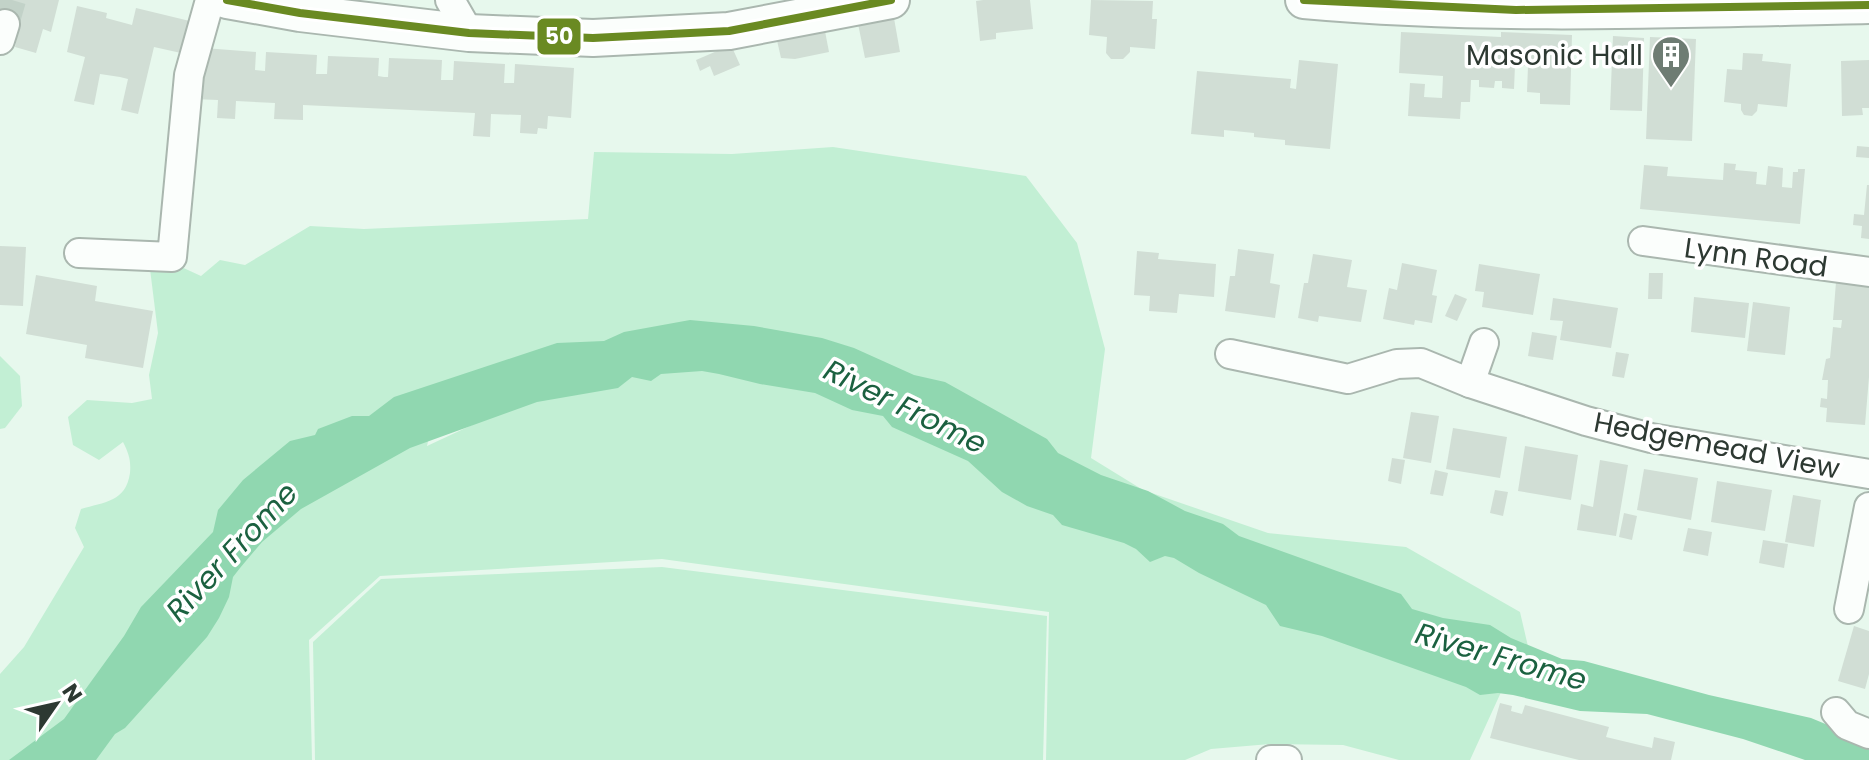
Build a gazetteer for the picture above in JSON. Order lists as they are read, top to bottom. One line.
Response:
{"streets":{"street":["Lynn Road","Hedgemead View"]},"water":["River Frome"],"places":{"building":["Masonic Hall"]},"lines":["transit line 50"],"north":"top right"}
